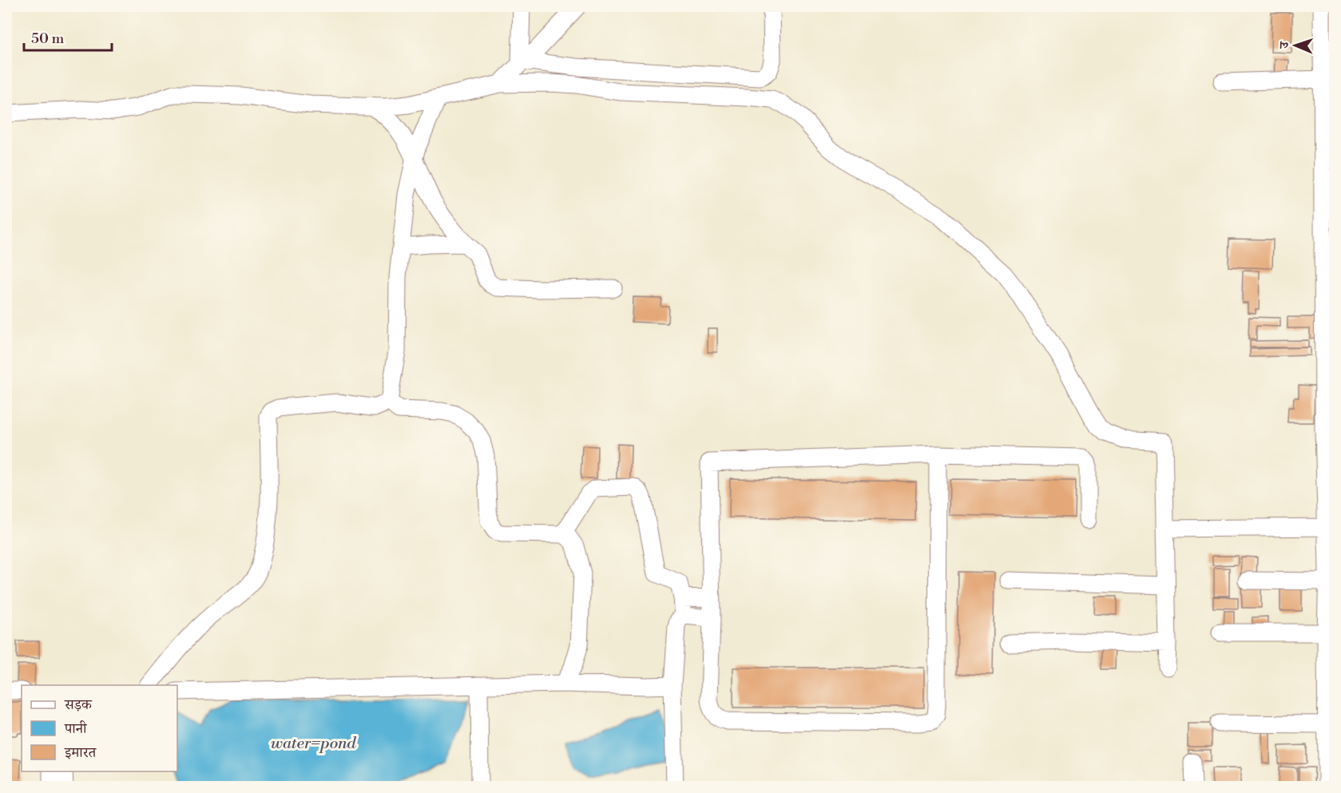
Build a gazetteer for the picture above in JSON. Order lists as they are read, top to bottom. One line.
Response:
{"water":["water=pond"],"legend":["सड़क","पानी","इमारत"],"scale_bar":"50 m","north":"left"}
